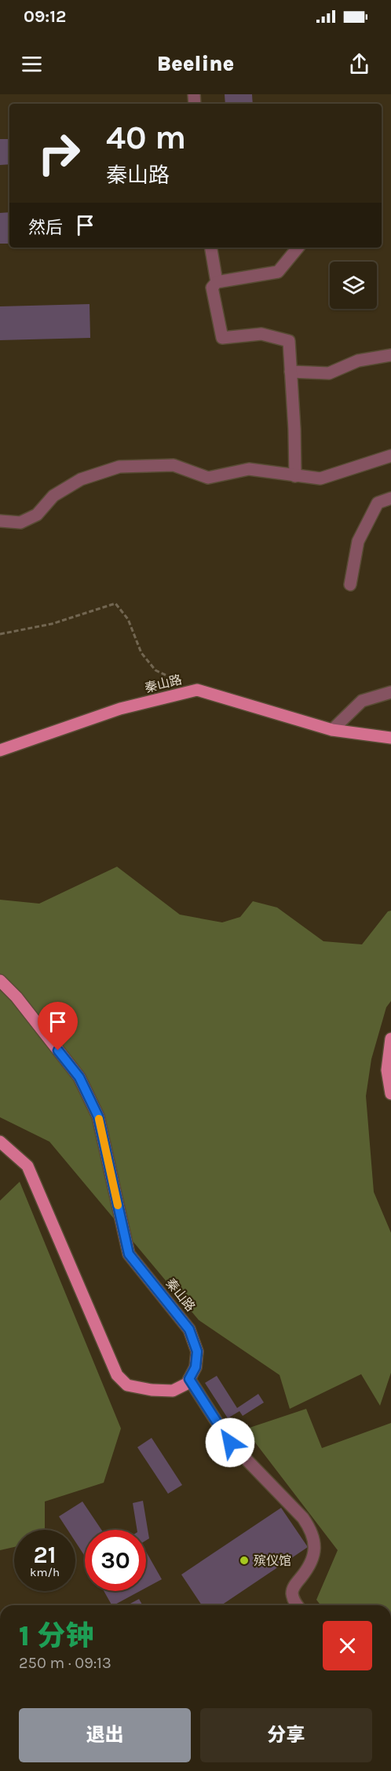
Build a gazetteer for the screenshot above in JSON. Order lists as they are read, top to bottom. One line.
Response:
{"streets":{"main road":["秦山路"]},"places":["殡仪馆"],"page":{"status":"09:12","header":"Beeline","turn":["40 m","秦山路"],"then":"然后","speed":"21 km/h","limit":"30","heading":["1 分钟","250 m · 09:13"],"buttons":["退出","分享"]}}
